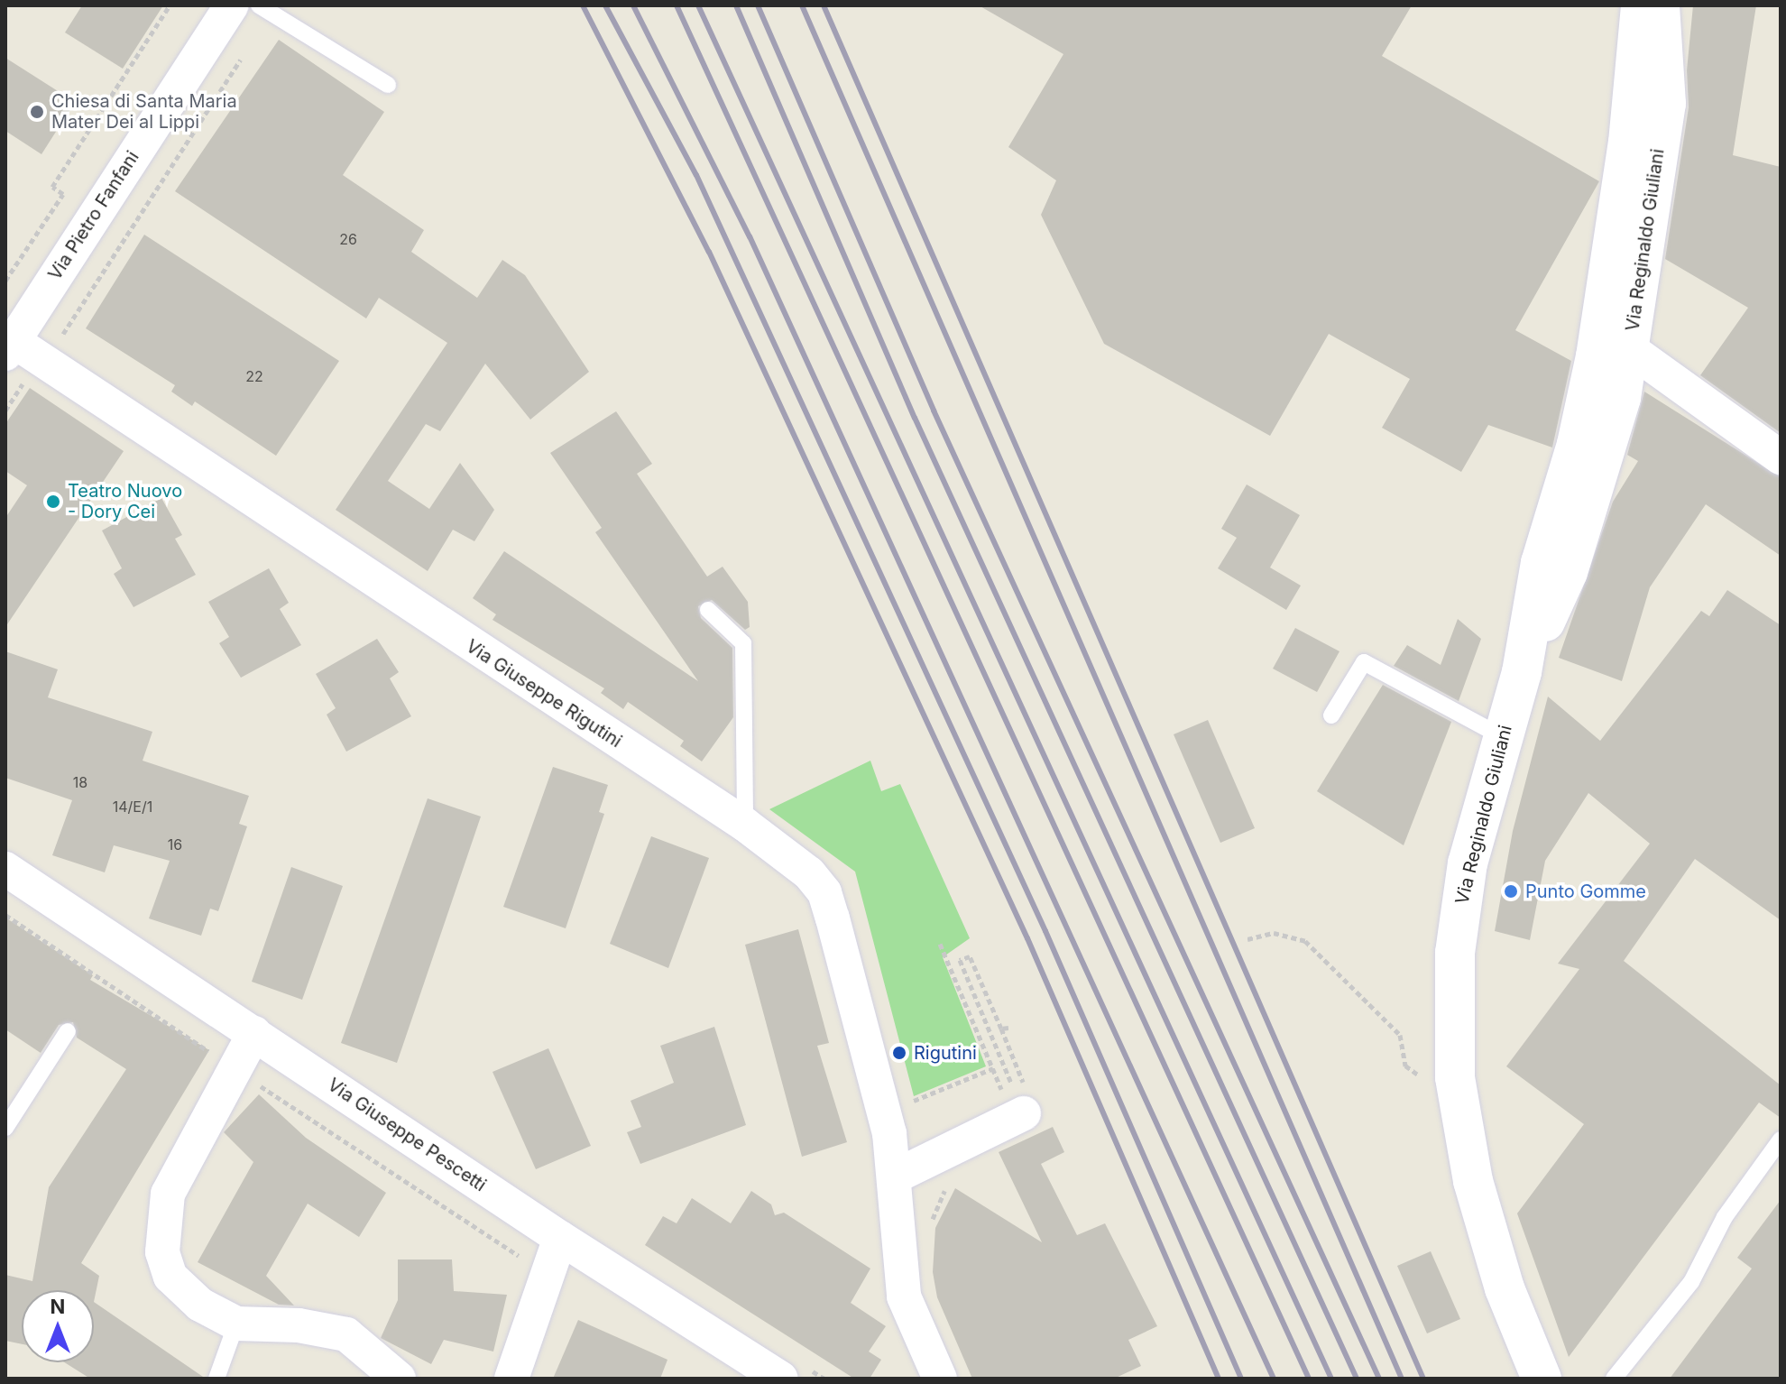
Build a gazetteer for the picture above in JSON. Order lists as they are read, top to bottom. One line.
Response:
{"streets":{"main road":["Via Reginaldo Giuliani"],"street":["Via Pietro Fanfani","Via Giuseppe Rigutini","Via Giuseppe Pescetti"]},"crossings":[["Via Pietro Fanfani","Via Giuseppe Rigutini"]],"places":["Chiesa di Santa Maria Mater Dei al Lippi","Teatro Nuovo - Dory Cei","Punto Gomme","Rigutini"],"house_numbers":["26","22","18","14/E/1","16"],"north":"top"}
